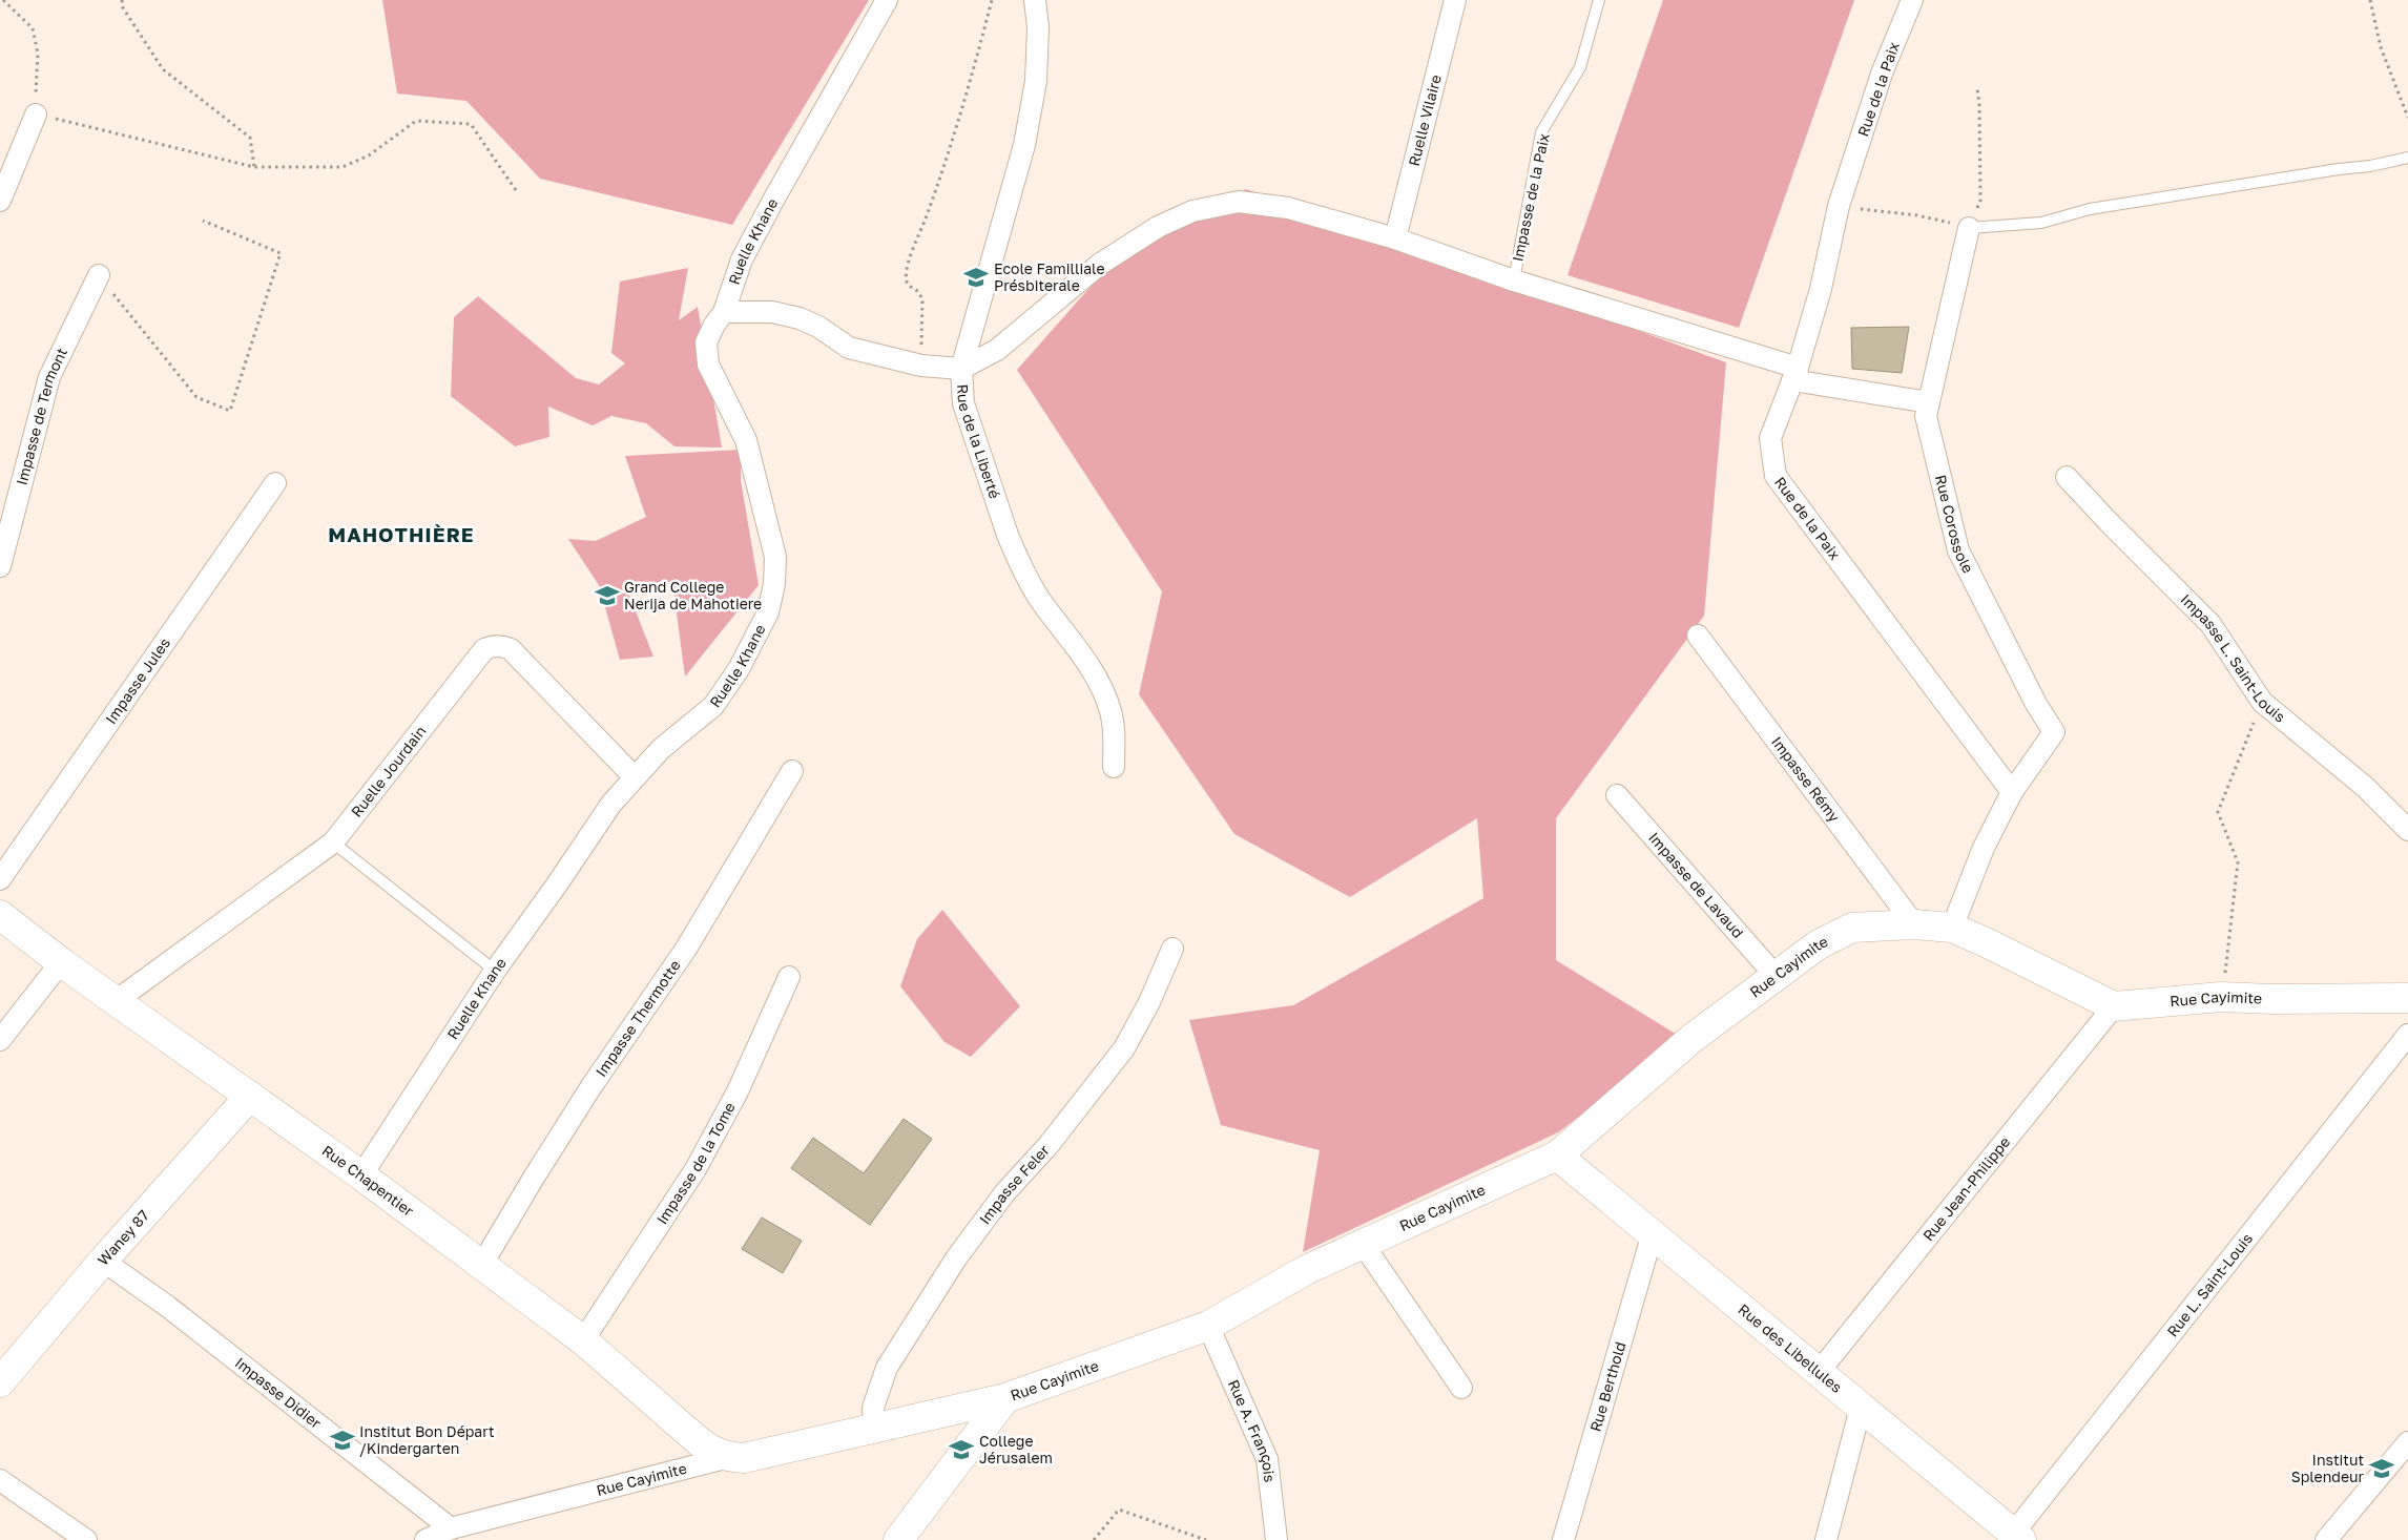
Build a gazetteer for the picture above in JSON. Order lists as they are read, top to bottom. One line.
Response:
{"streets":{"street":["Rue de la Paix","Ruelle Vilaire","Ruelle Khane","Impasse de Termont","Rue de la Liberté","Rue Corossole","Impasse L. Saint-Louis","Impasse Jules","Ruelle Jourdain","Impasse Rémy","Impasse de Lavaud","Rue Cayimite","Impasse Thermotte","Impasse de la Tome","Rue Chapentier","Impasse Feler","Rue Jean-Philippe","Waney 87","Rue L. Saint-Louis","Rue des Libellules","Rue Berthold","Impasse Didier","Rue A. François"],"lane":["Impasse de la Paix"]},"crossings":[["Rue de la Paix","Rue Corossole"],["Ruelle Khane","Ruelle Jourdain"],["Ruelle Khane","Rue Chapentier"],["Ruelle Jourdain","Rue Chapentier"],["Impasse Rémy","Rue Cayimite"],["Impasse de Lavaud","Rue Cayimite"],["Rue Cayimite","Rue Chapentier"],["Rue Cayimite","Impasse Feler"],["Rue Cayimite","Rue Jean-Philippe"],["Rue Cayimite","Rue des Libellules"],["Rue Cayimite","Impasse Didier"],["Rue Cayimite","Rue A. François"],["Impasse Thermotte","Rue Chapentier"],["Impasse de la Tome","Rue Chapentier"],["Rue Chapentier","Waney 87"],["Rue Jean-Philippe","Rue des Libellules"],["Waney 87","Impasse Didier"],["Rue L. Saint-Louis","Rue des Libellules"],["Rue des Libellules","Rue Berthold"]],"districts":["MAHOTHIÈRE"],"places":{"school or university":["Ecole Familliale Présbiterale","Grand College Nerija de Mahotiere","Institut Bon Départ /Kindergarten","College Jérusalem","Institut Splendeur"]}}
